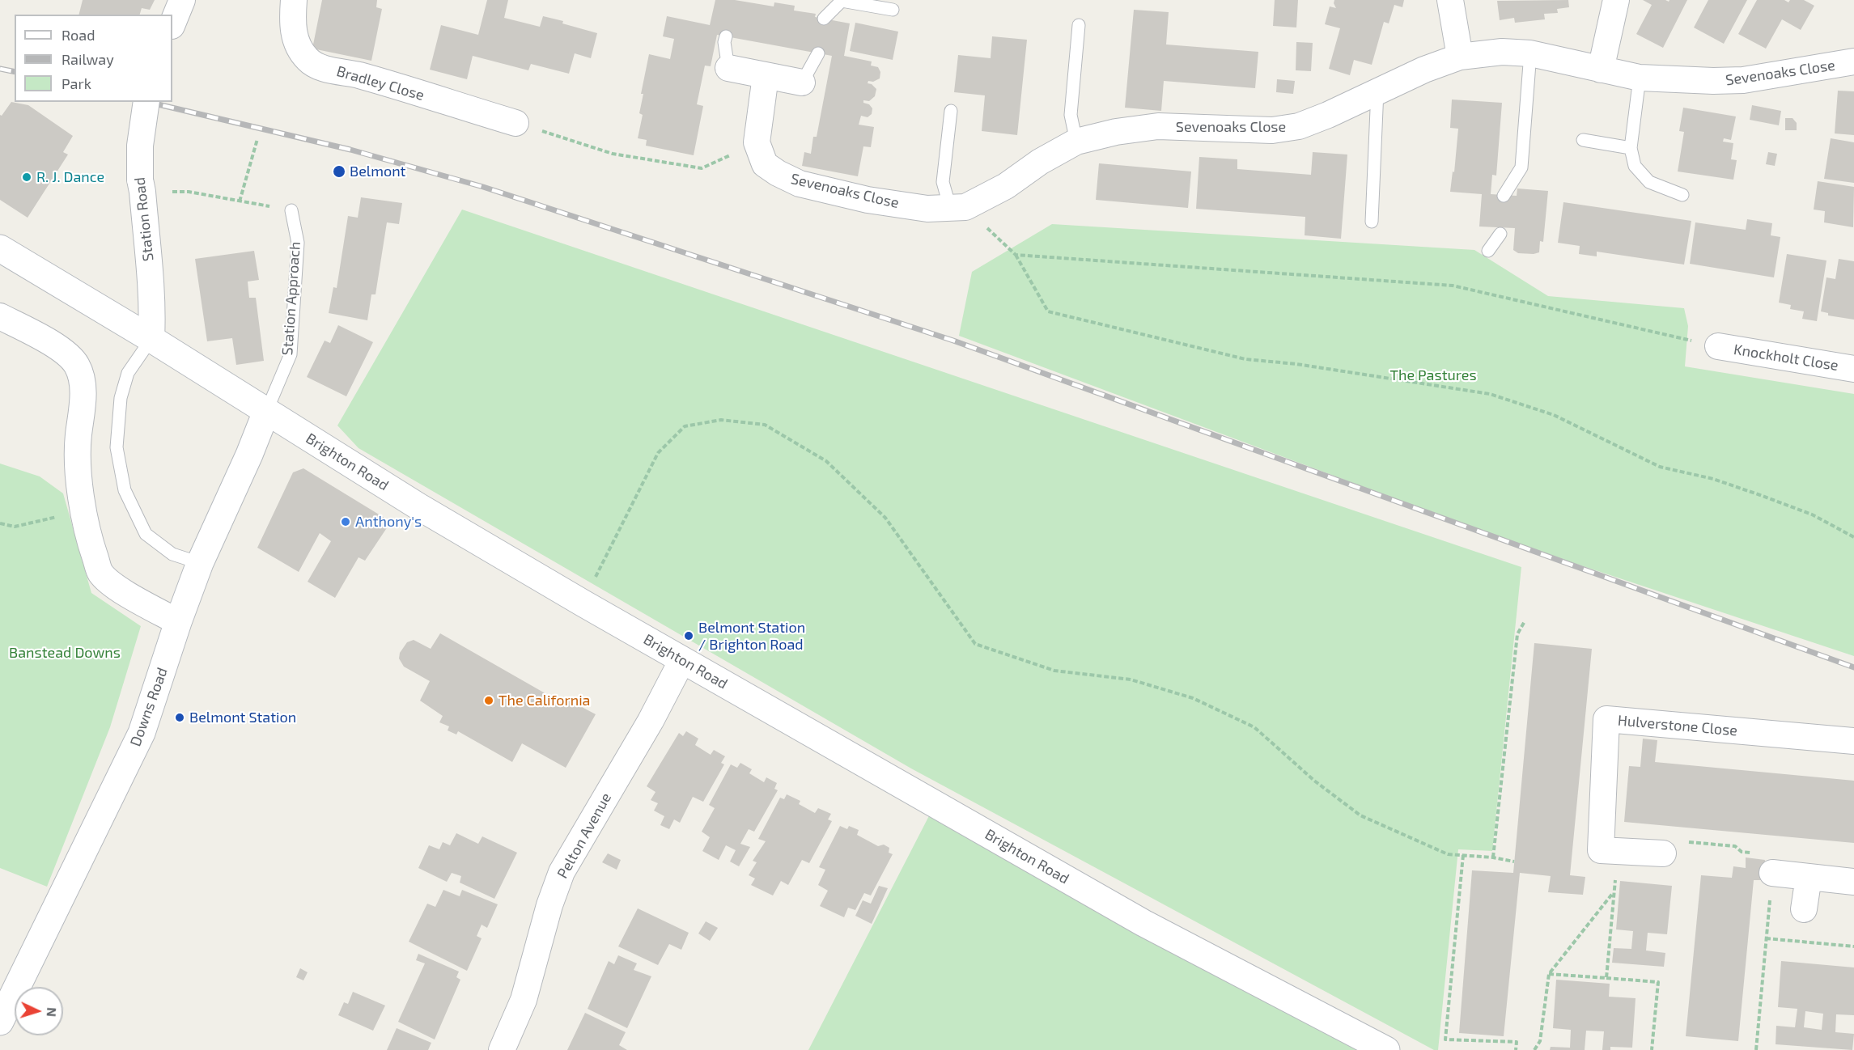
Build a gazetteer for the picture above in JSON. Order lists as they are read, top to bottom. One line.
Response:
{"streets":{"main road":["Brighton Road","Downs Road"],"street":["Sevenoaks Close","Bradley Close","Station Road","Knockholt Close","Hulverstone Close","Pelton Avenue"],"lane":["Station Approach"]},"crossings":[["Station Road","Brighton Road"],["Station Approach","Brighton Road"],["Station Approach","Downs Road"],["Brighton Road","Downs Road"],["Brighton Road","Pelton Avenue"]],"parks":["The Pastures","Banstead Downs"],"places":["Belmont","R. J. Dance","Anthony's","Belmont Station / Brighton Road","The California","Belmont Station"],"legend":["Road","Railway","Park"],"north":"right"}
